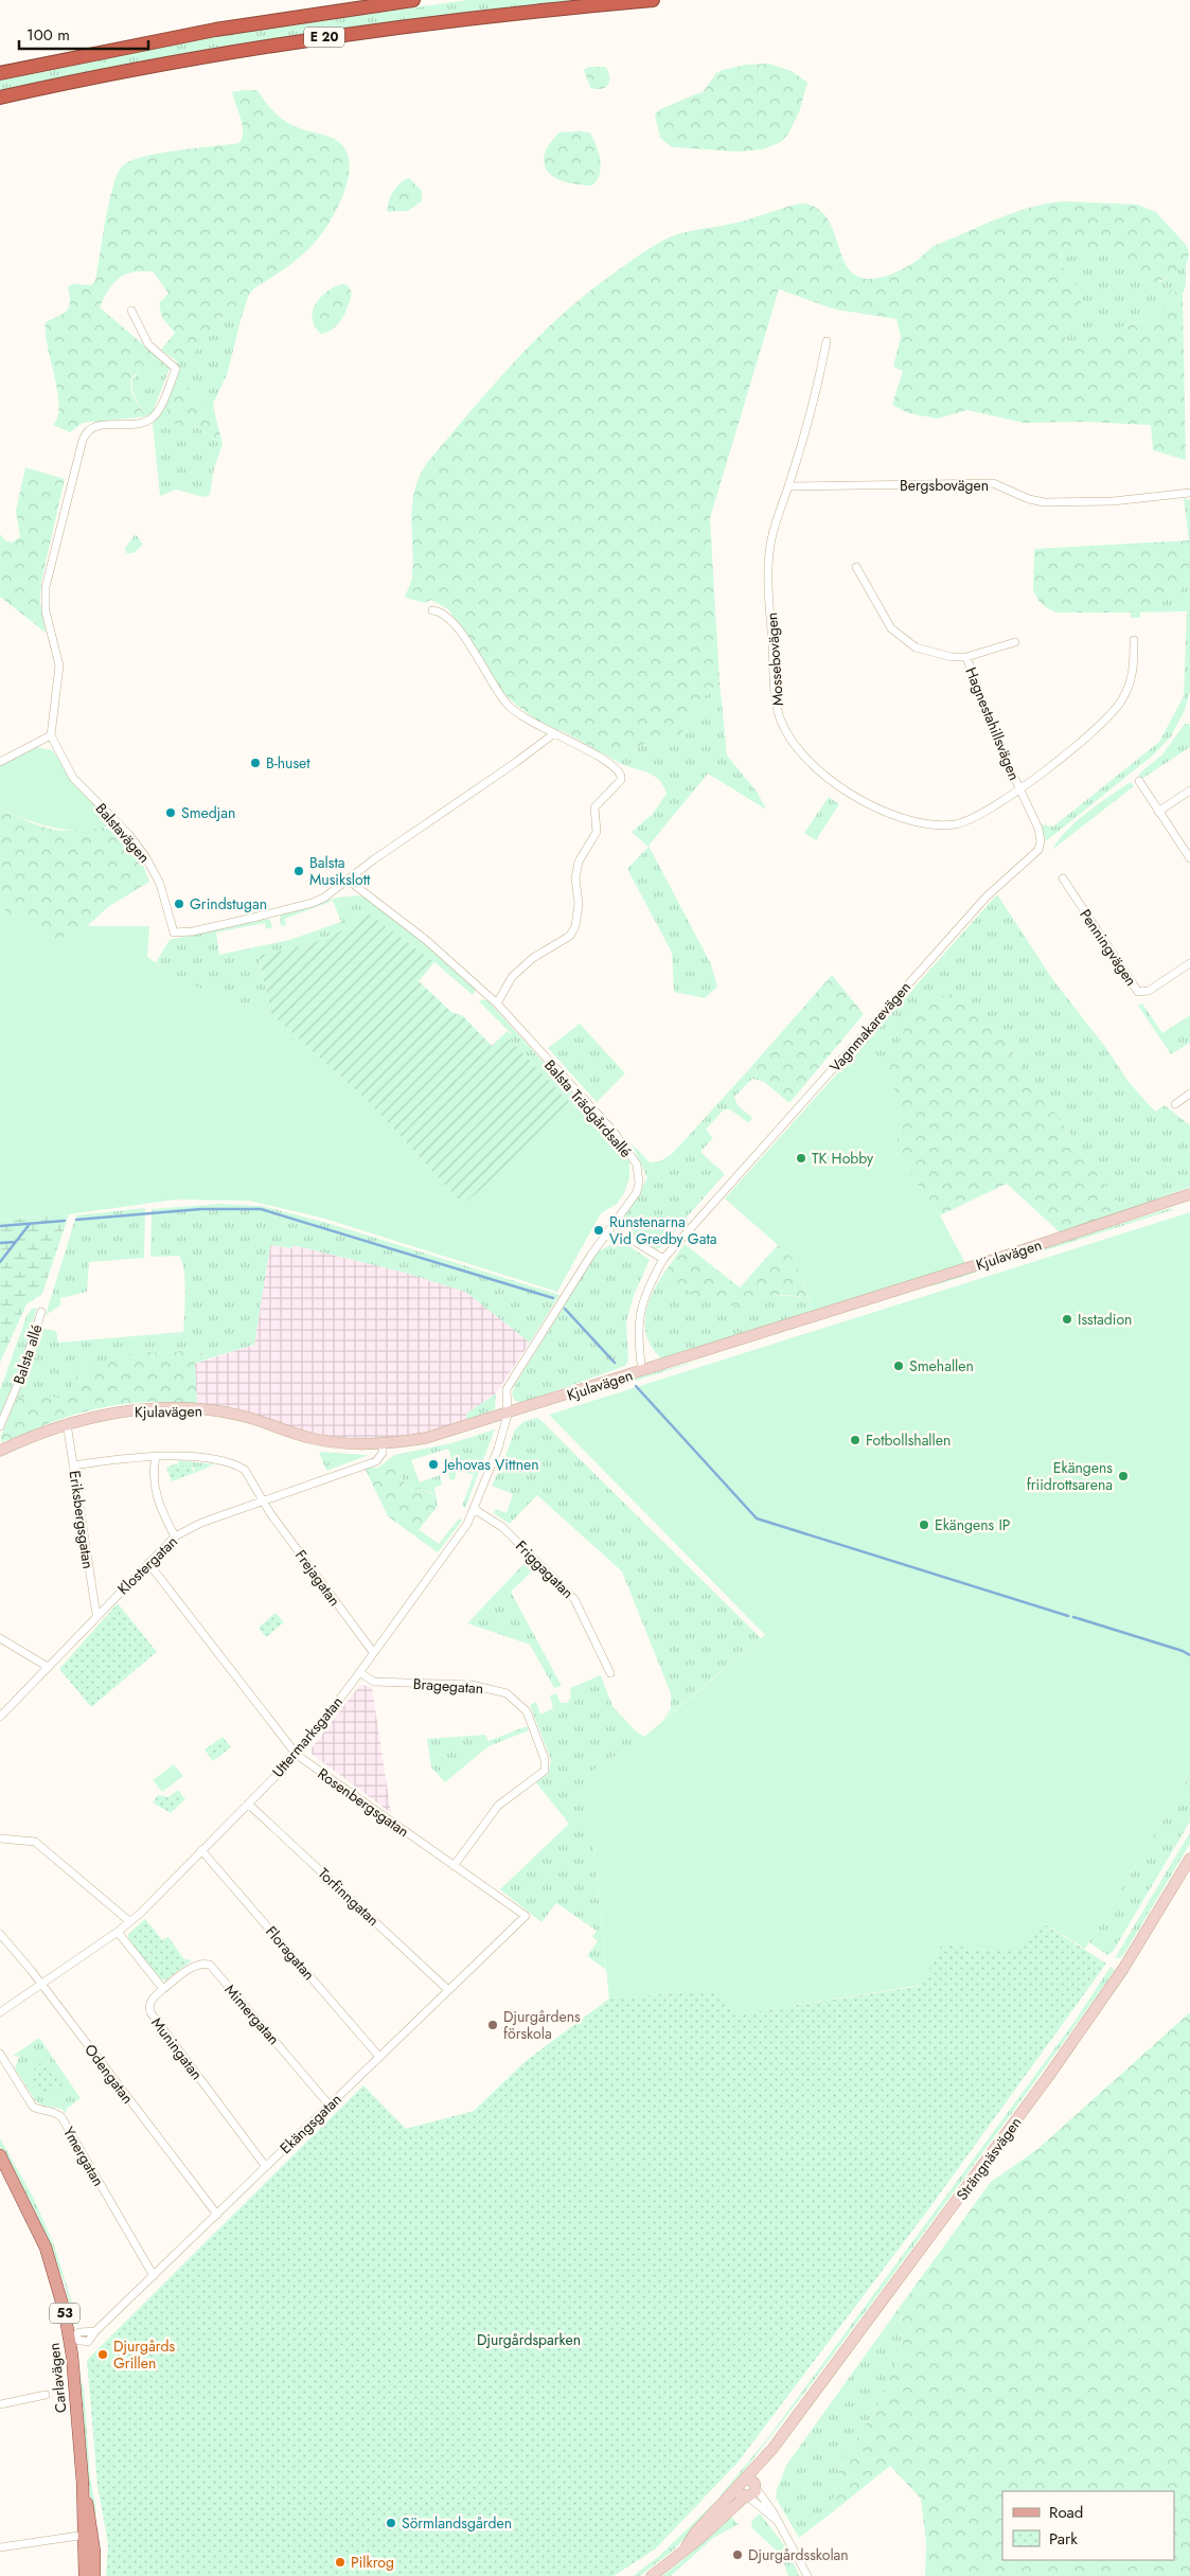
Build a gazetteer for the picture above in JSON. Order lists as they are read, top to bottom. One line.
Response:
{"streets":{"highway":["E 20"],"main road":["53","Carlavägen"],"street":["Bergsbovägen","Mossebovägen","Hagnestahillsvägen","Balstavägen","Penningvägen","Vagnmakarevägen","Balsta Trädgårdsallé","Kjulavägen","Balsta allé","Eriksbergsgatan","Klostergatan","Friggagatan","Frejagatan","Bragegatan","Uttermarksgatan","Rosenbergsgatan","Torfinngatan","Floragatan","Mimergatan","Muningatan","Odengatan","Ekängsgatan","Ymergatan","Strängnäsvägen"]},"crossings":[["Bergsbovägen","Mossebovägen"],["Mossebovägen","Hagnestahillsvägen"],["Mossebovägen","Vagnmakarevägen"],["Hagnestahillsvägen","Vagnmakarevägen"],["Balstavägen","Balsta Trädgårdsallé"],["Vagnmakarevägen","Kjulavägen"],["Balsta Trädgårdsallé","Kjulavägen"],["Balsta Trädgårdsallé","Uttermarksgatan"],["Kjulavägen","Eriksbergsgatan"],["Kjulavägen","Klostergatan"],["Kjulavägen","Uttermarksgatan"],["Eriksbergsgatan","Klostergatan"],["Eriksbergsgatan","Frejagatan"],["Klostergatan","Frejagatan"],["Klostergatan","Rosenbergsgatan"],["Friggagatan","Uttermarksgatan"],["Frejagatan","Uttermarksgatan"],["Bragegatan","Uttermarksgatan"],["Bragegatan","Rosenbergsgatan"],["Uttermarksgatan","Rosenbergsgatan"],["Uttermarksgatan","Torfinngatan"],["Uttermarksgatan","Floragatan"],["Uttermarksgatan","Odengatan"],["Rosenbergsgatan","Ekängsgatan"],["Torfinngatan","Ekängsgatan"],["Floragatan","Ekängsgatan"],["Mimergatan","Muningatan"],["Mimergatan","Ekängsgatan"],["Muningatan","Ekängsgatan"],["Odengatan","Ekängsgatan"],["Ekängsgatan","Ymergatan"],["Ekängsgatan","Carlavägen"]],"parks":["Djurgårdsparken"],"places":["B-huset","Smedjan","Balsta Musikslott","Grindstugan","TK Hobby","Runstenarna Vid Gredby Gata","Isstadion","Smehallen","Fotbollshallen","Jehovas Vittnen","Ekängens friidrottsarena","Ekängens IP","Djurgårdens förskola","Djurgårds Grillen","Sörmlandsgården","Djurgårdsskolan","Pilkrog"],"legend":["Road","Park"],"scale_bar":"100 m"}
